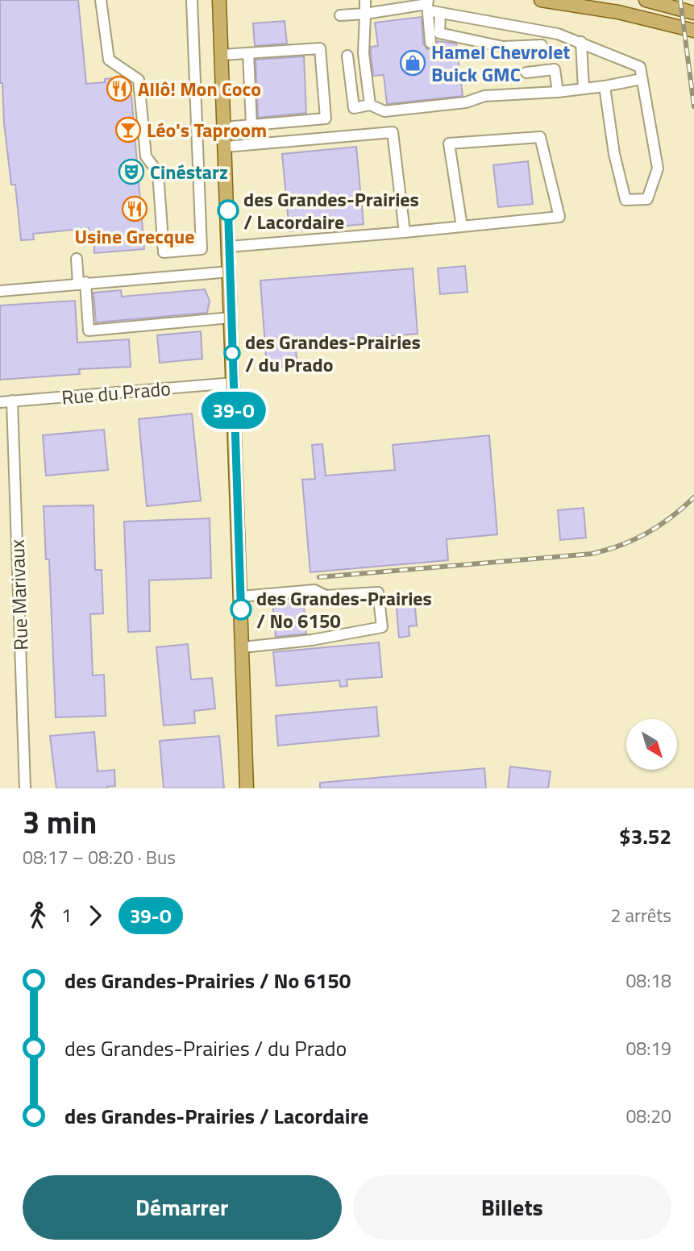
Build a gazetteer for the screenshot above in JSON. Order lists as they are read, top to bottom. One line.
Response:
{"streets":{"street":["Rue du Prado","Rue Marivaux"]},"crossings":[["Rue du Prado","Rue Marivaux"]],"places":{"shop":["Hamel Chevrolet Buick GMC"],"restaurant":["Allô! Mon Coco","Usine Grecque"],"bar":["Léo's Taproom"],"theatre":["Cinéstarz"],"other":["des Grandes-Prairies / Lacordaire","des Grandes-Prairies / du Prado","des Grandes-Prairies / No 6150"]},"lines":["bus line 39-O"],"north":"bottom right","page":{"on_map":"39-O","heading":["3 min","08:17 – 08:20 · Bus","$3.52"],"legs":["1","39-O","2 arrêts"],"list":[{"name":"des Grandes-Prairies / No 6150","value":"08:18"},{"name":"des Grandes-Prairies / du Prado","value":"08:19"},{"name":"des Grandes-Prairies / Lacordaire","value":"08:20"}],"buttons":["Démarrer","Billets"]}}
